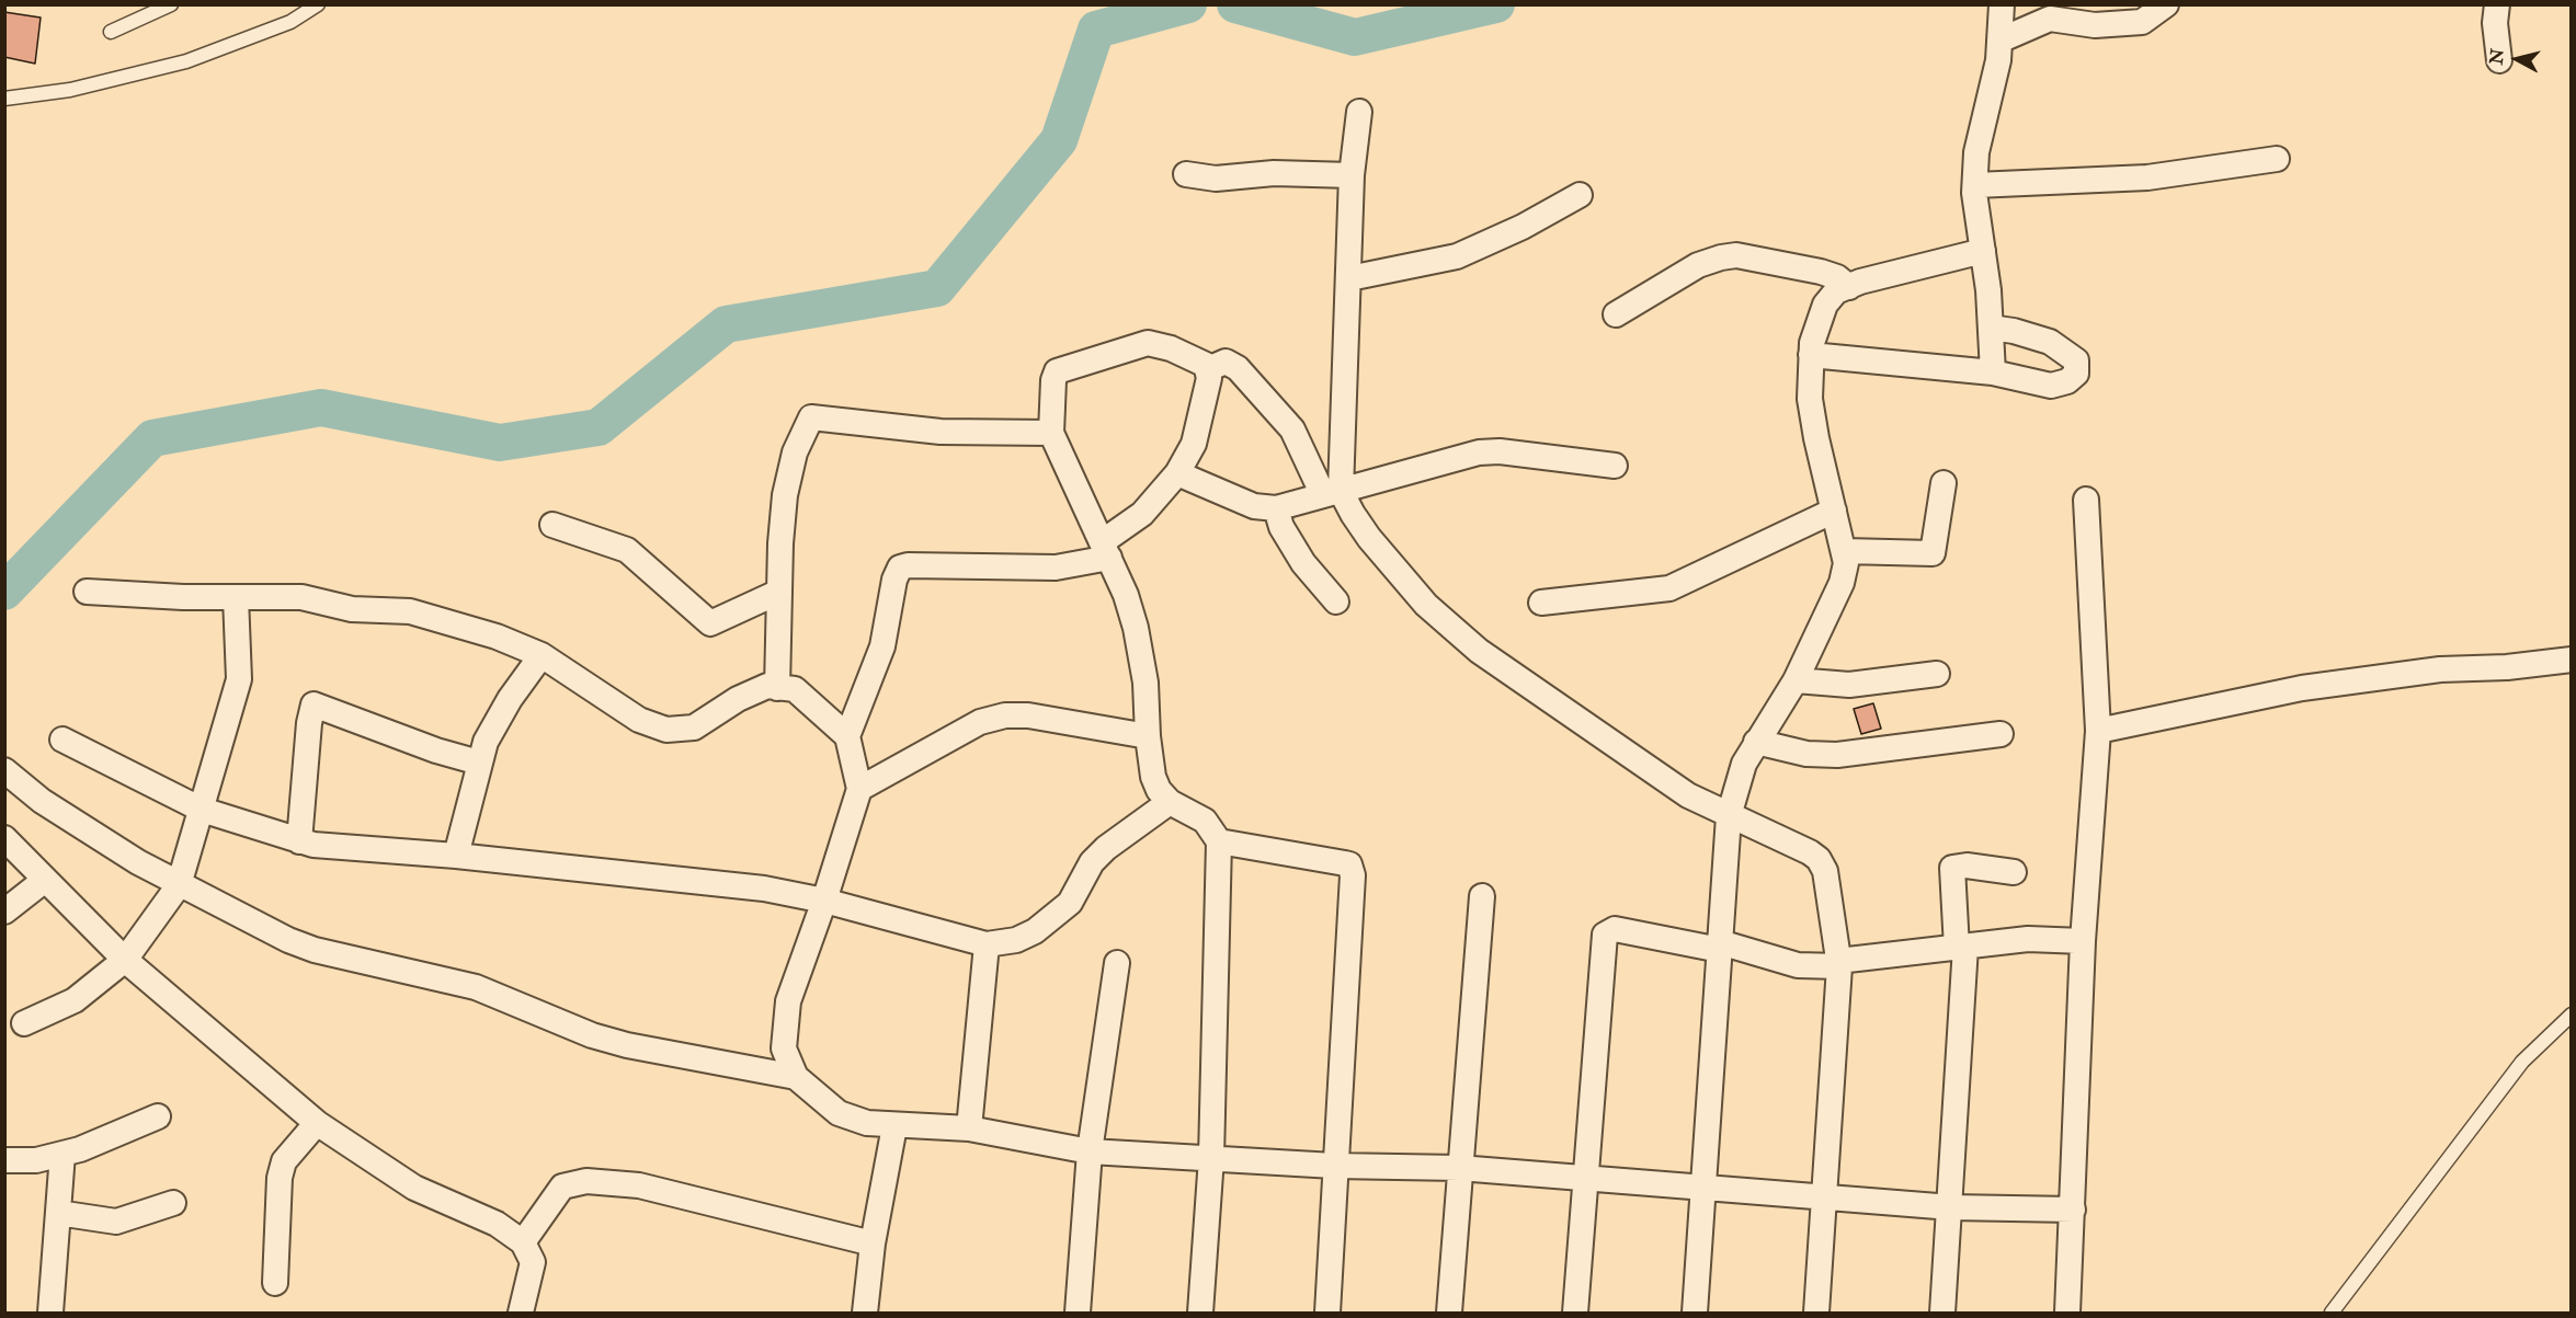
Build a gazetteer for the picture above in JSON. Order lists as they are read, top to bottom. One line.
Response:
{"north":"left"}
